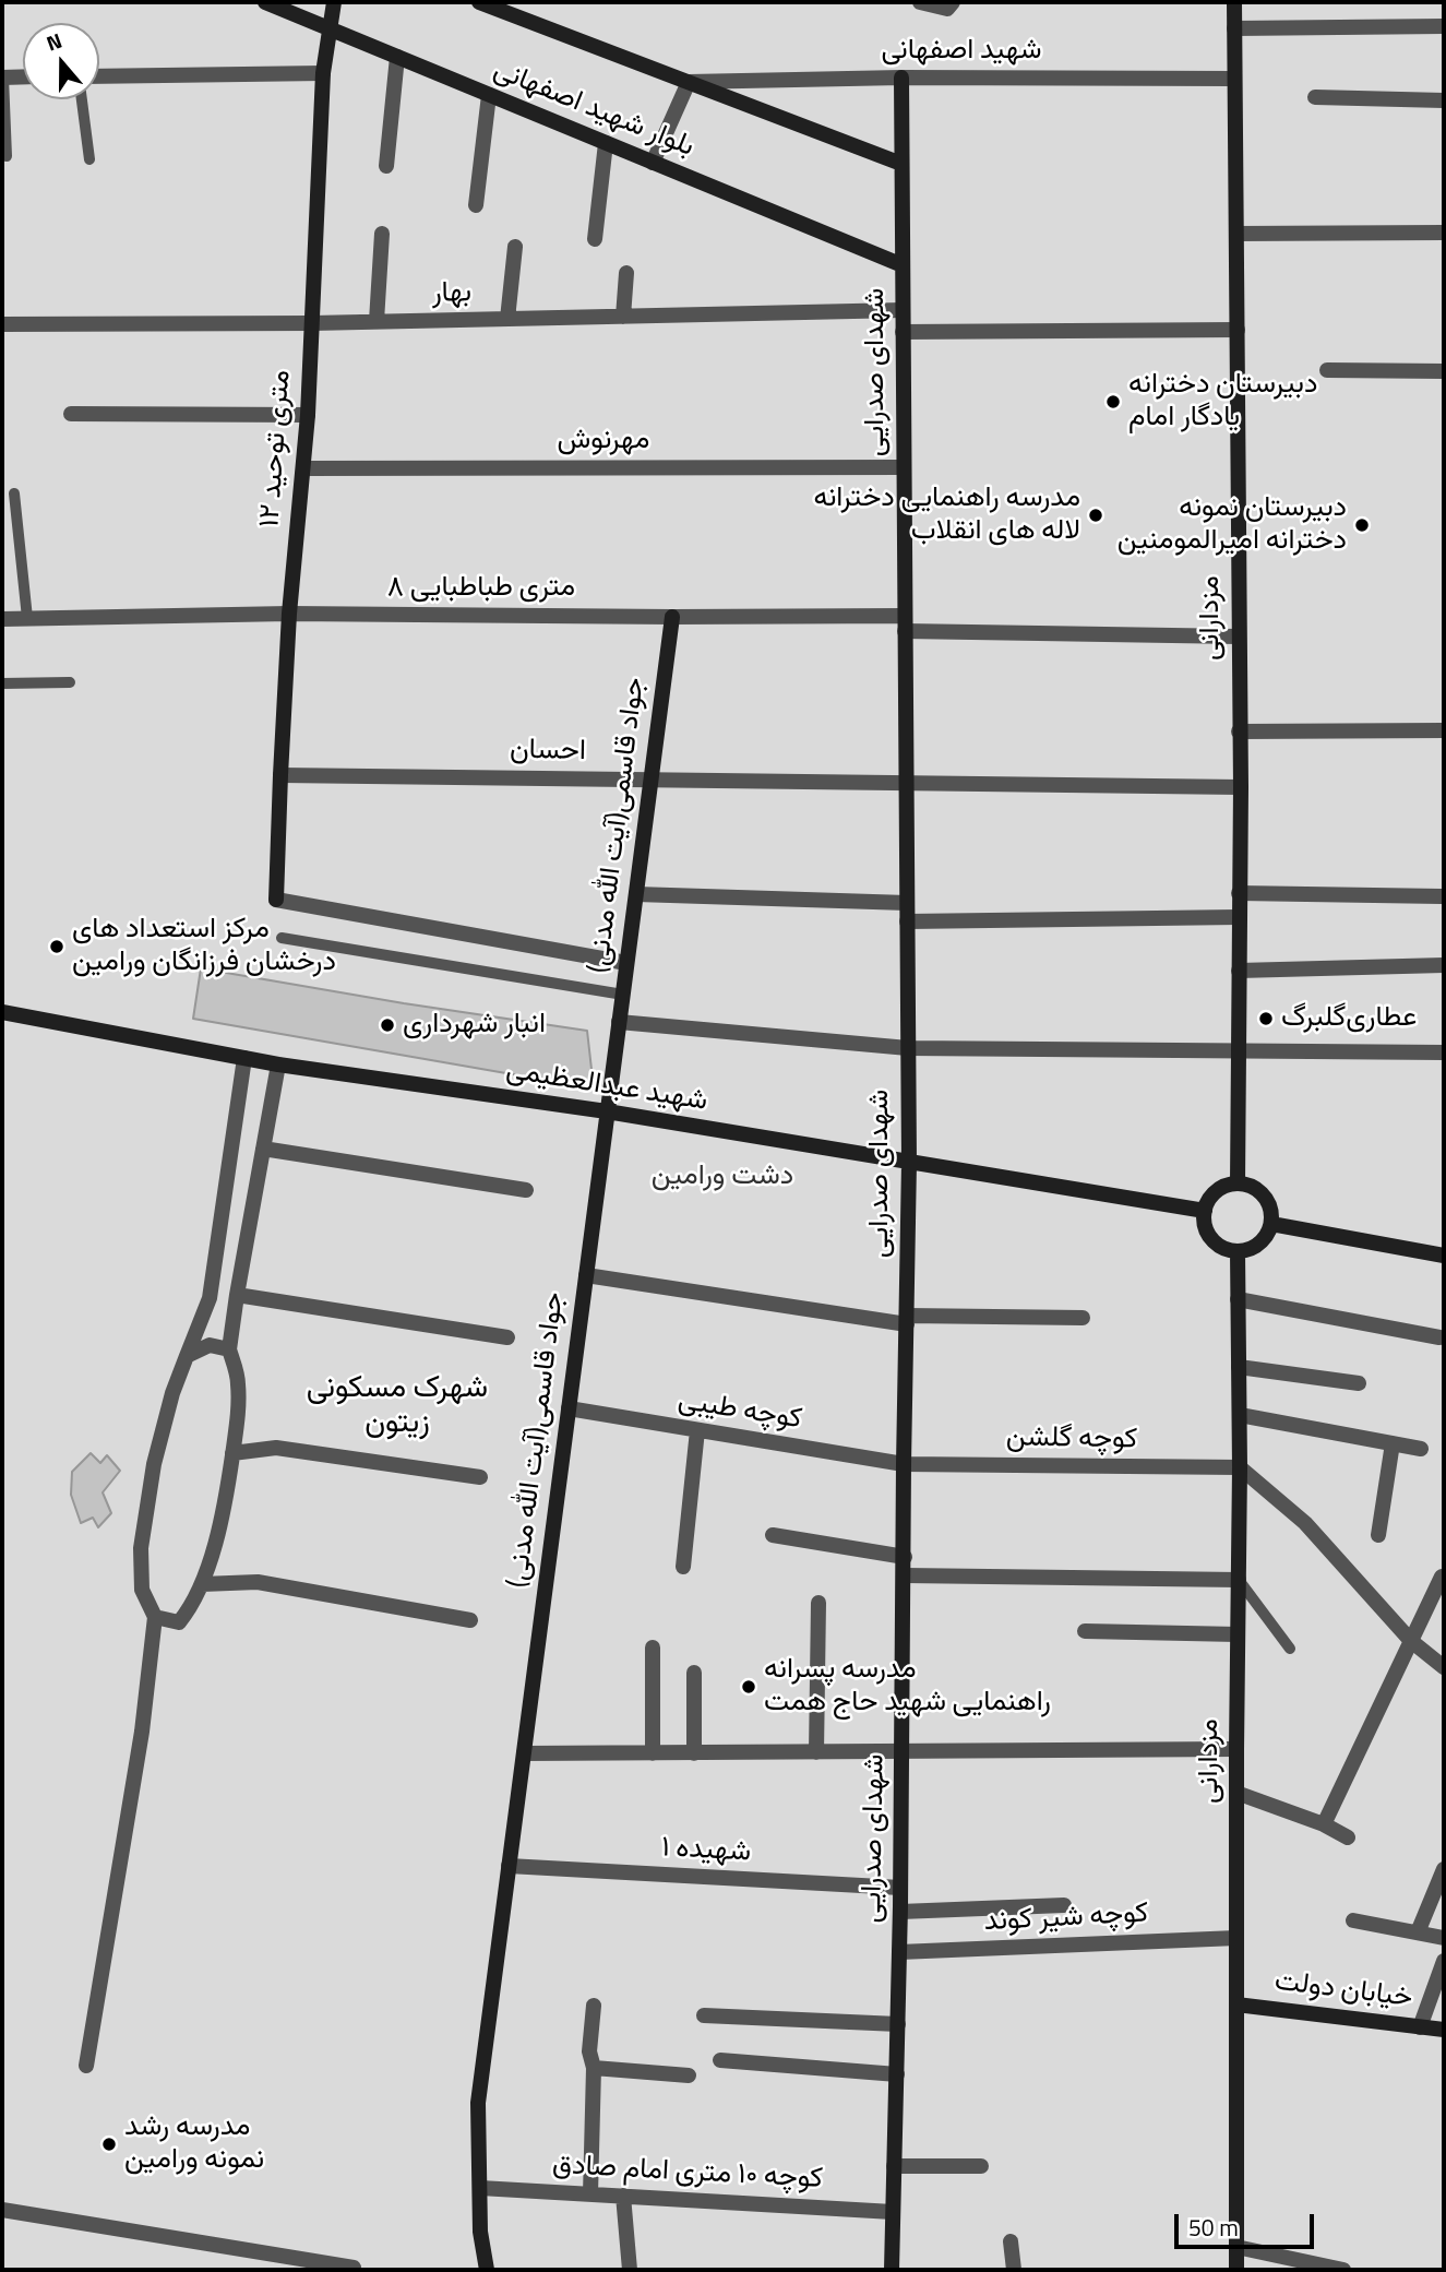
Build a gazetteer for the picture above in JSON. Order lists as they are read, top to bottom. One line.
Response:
{"streets":{"street":["شهید اصفهانی","بلوار شهید اصفهانی","بهار","شهدای صدرایی","مهرنوش","۱۲ متری توحید","۸ متری طباطبایی","مزدارانی","احسان","جواد قاسمی(آیت الله مدنی)","شهید عبدالعظیمی","کوچه طیبی","کوچه گلشن","شهیده ۱","کوچه شیر کوند","خیابان دولت","کوچه ۱۰ متری امام صادق"]},"crossings":[["شهید اصفهانی","بلوار شهید اصفهانی"],["شهید اصفهانی","شهدای صدرایی"],["شهید اصفهانی","مزدارانی"],["بلوار شهید اصفهانی","شهدای صدرایی"],["بلوار شهید اصفهانی","۱۲ متری توحید"],["بهار","شهدای صدرایی"],["بهار","۱۲ متری توحید"],["شهدای صدرایی","مهرنوش"],["شهدای صدرایی","۸ متری طباطبایی"],["شهدای صدرایی","احسان"],["شهدای صدرایی","شهید عبدالعظیمی"],["شهدای صدرایی","کوچه طیبی"],["شهدای صدرایی","کوچه گلشن"],["شهدای صدرایی","شهیده ۱"],["شهدای صدرایی","کوچه شیر کوند"],["شهدای صدرایی","کوچه ۱۰ متری امام صادق"],["مهرنوش","۱۲ متری توحید"],["۱۲ متری توحید","۸ متری طباطبایی"],["۱۲ متری توحید","احسان"],["۱۲ متری توحید","جواد قاسمی(آیت الله مدنی)"],["۸ متری طباطبایی","مزدارانی"],["۸ متری طباطبایی","جواد قاسمی(آیت الله مدنی)"],["مزدارانی","احسان"],["مزدارانی","شهید عبدالعظیمی"],["مزدارانی","کوچه گلشن"],["مزدارانی","کوچه شیر کوند"],["مزدارانی","خیابان دولت"],["احسان","جواد قاسمی(آیت الله مدنی)"],["جواد قاسمی(آیت الله مدنی)","شهید عبدالعظیمی"],["جواد قاسمی(آیت الله مدنی)","کوچه طیبی"],["جواد قاسمی(آیت الله مدنی)","شهیده ۱"],["جواد قاسمی(آیت الله مدنی)","کوچه ۱۰ متری امام صادق"],["کوچه طیبی","کوچه گلشن"]],"districts":["شهرک مسکونی زیتون"],"parks":["دشت ورامین"],"places":["دبیرستان دخترانه یادگار امام","مدرسه راهنمایی دخترانه لاله های انقلاب","دبیرستان نمونه دخترانه امیرالمومنین","مرکز استعداد های درخشان فرزانگان ورامین","عطاری‌گلبرگ","انبار شهرداری","مدرسه پسرانه راهنمایی شهید حاج همت","مدرسه رشد نمونه ورامین"],"scale_bar":"50 m","north":"top"}
